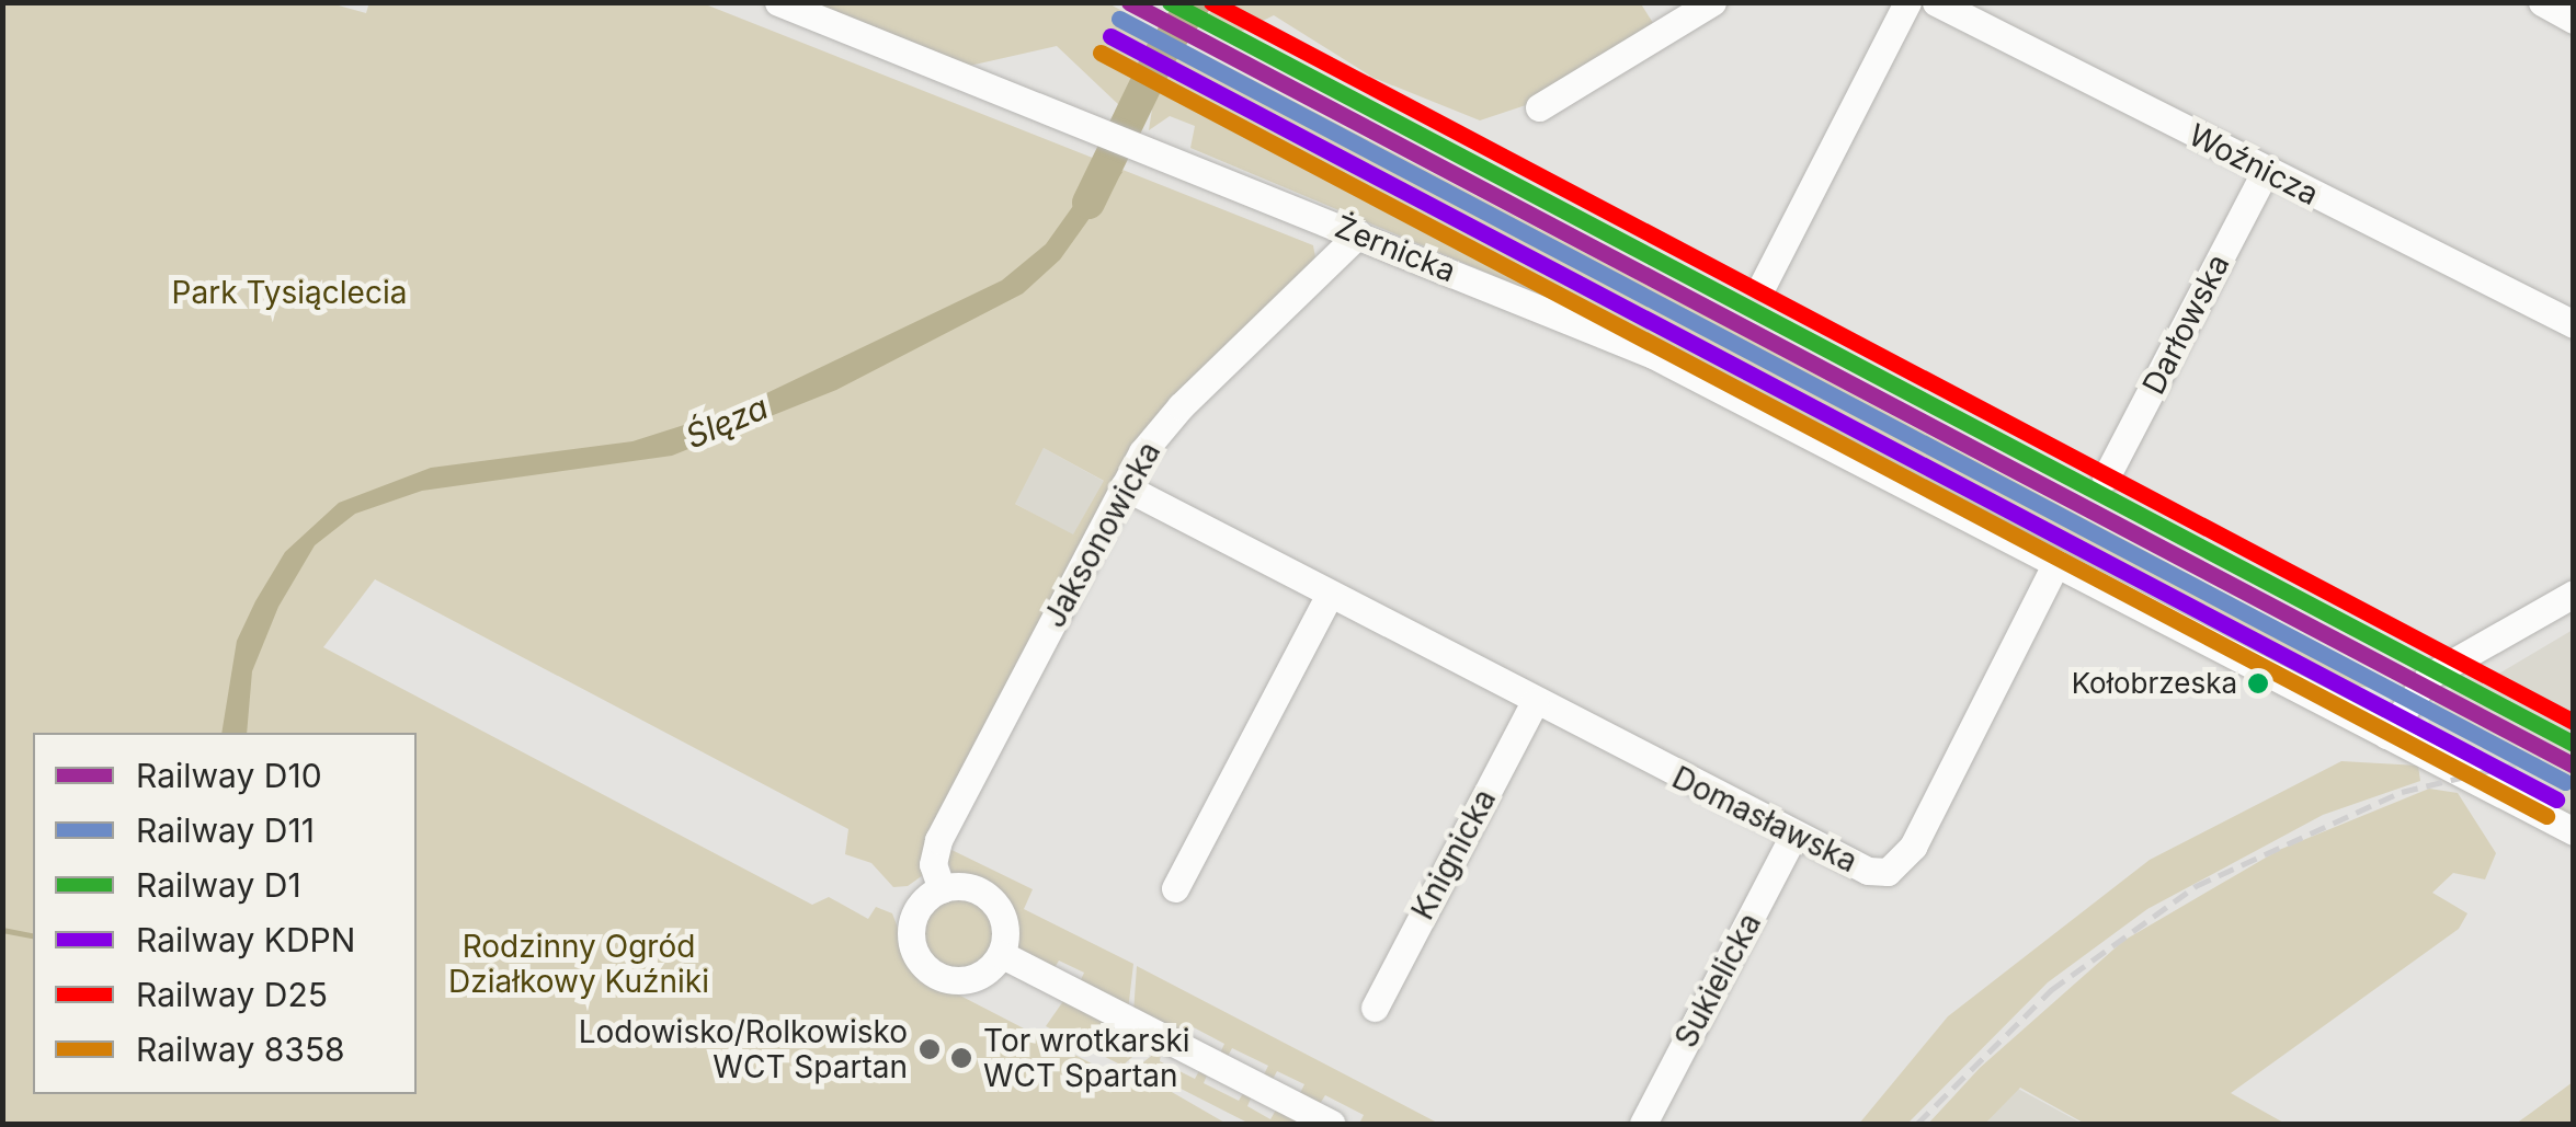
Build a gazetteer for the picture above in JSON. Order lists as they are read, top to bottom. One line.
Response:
{"streets":{"street":["Woźnicza","Żernicka","Darłowska","Jaksonowicka","Domasławska","Knignicka","Sukielicka"]},"crossings":[["Woźnicza","Darłowska"],["Żernicka","Jaksonowicka"],["Żernicka","Domasławska"],["Jaksonowicka","Domasławska"],["Domasławska","Knignicka"],["Domasławska","Sukielicka"]],"water":["Ślęza"],"parks":["Park Tysiąclecia","Rodzinny Ogród Działkowy Kuźniki"],"places":["Kołobrzeska","Lodowisko/Rolkowisko WCT Spartan","Tor wrotkarski WCT Spartan"],"lines":["rail line D10","rail line D1","rail line D25","rail line D11","rail line KDPN","rail line 8358"],"legend":["Railway D10","Railway D11","Railway D1","Railway KDPN","Railway D25","Railway 8358"]}
